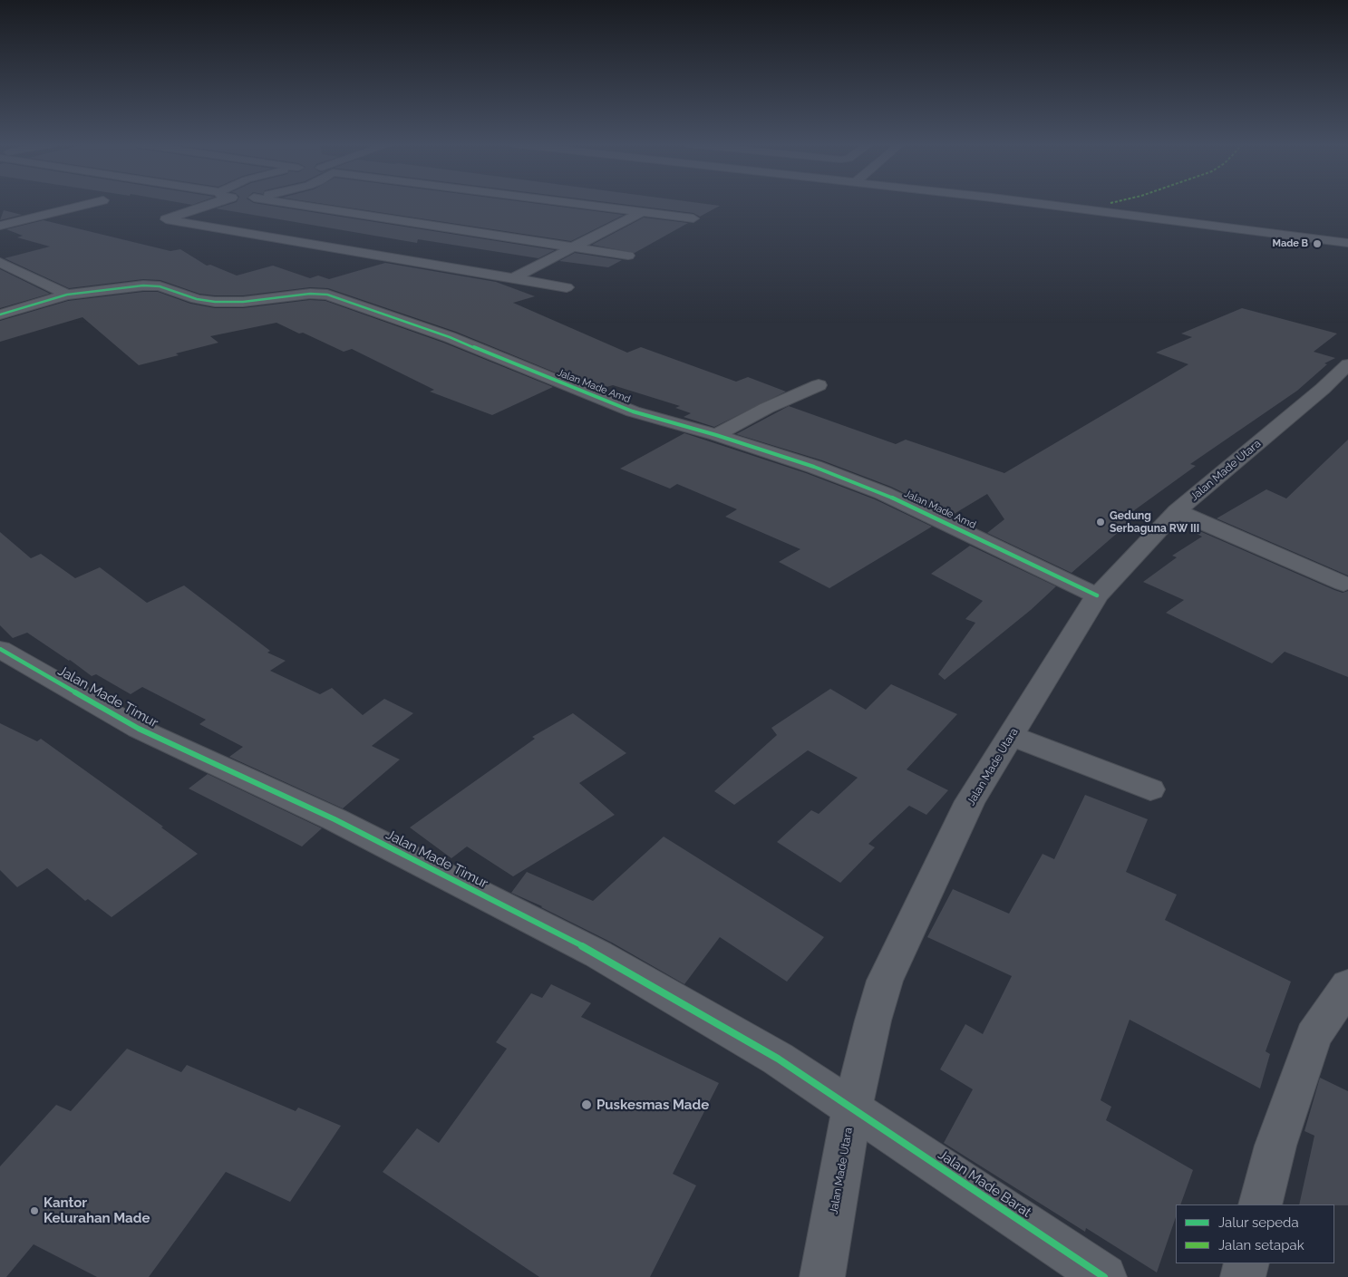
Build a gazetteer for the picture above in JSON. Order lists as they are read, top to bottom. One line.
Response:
{"streets":{"street":["Jalan Made Amd","Jalan Made Utara","Jalan Made Timur","Jalan Made Barat"]},"crossings":[["Jalan Made Amd","Jalan Made Utara"],["Jalan Made Utara","Jalan Made Timur"],["Jalan Made Utara","Jalan Made Barat"],["Jalan Made Timur","Jalan Made Barat"]],"places":["Made B","Gedung Serbaguna RW III","Puskesmas Made","Kantor Kelurahan Made"],"legend":["Jalur sepeda","Jalan setapak"]}
